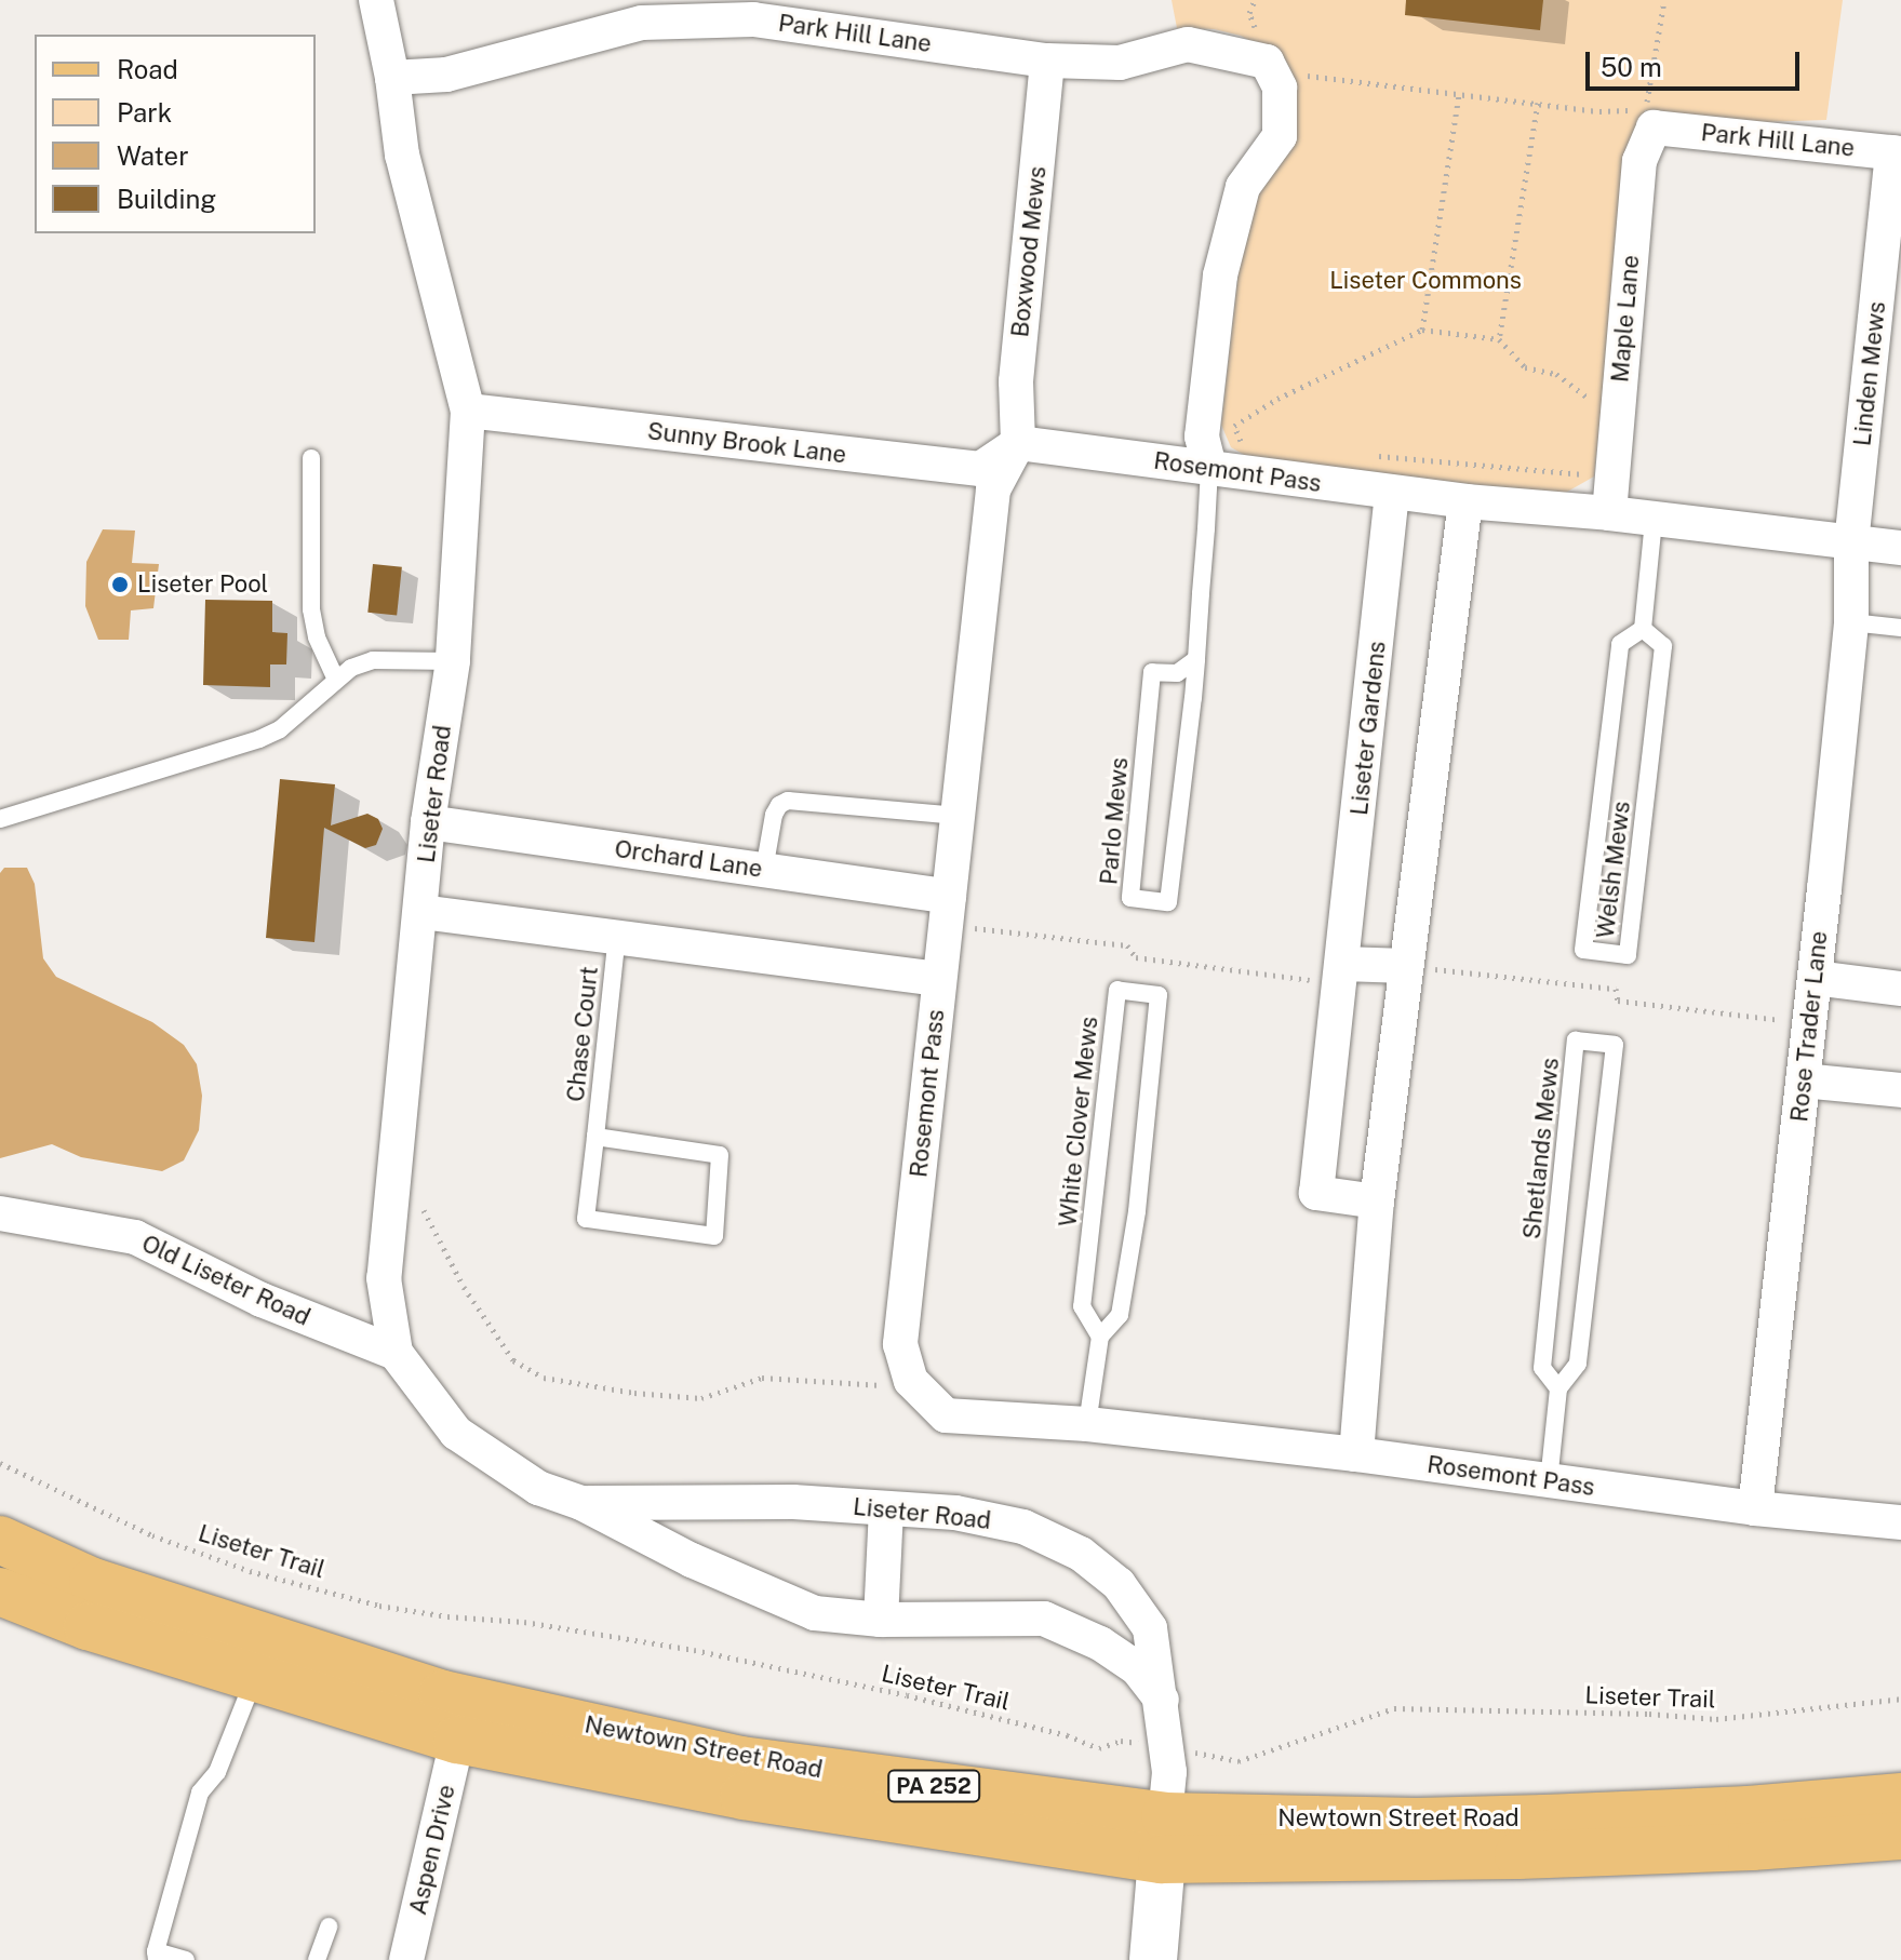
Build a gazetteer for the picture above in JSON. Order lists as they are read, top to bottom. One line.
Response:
{"streets":{"main road":["Newtown Street Road","PA 252"],"street":["Park Hill Lane","Boxwood Mews","Maple Lane","Linden Mews","Sunny Brook Lane","Rosemont Pass","Liseter Gardens","Liseter Road","Orchard Lane","Rose Trader Lane","Old Liseter Road","Aspen Drive"],"lane":["Parlo Mews","Welsh Mews","Chase Court","White Clover Mews","Shetlands Mews"],"path":["Liseter Trail"]},"crossings":[["Park Hill Lane","Boxwood Mews"],["Park Hill Lane","Maple Lane"],["Park Hill Lane","Linden Mews"],["Park Hill Lane","Liseter Road"],["Boxwood Mews","Sunny Brook Lane"],["Boxwood Mews","Rosemont Pass"],["Maple Lane","Rosemont Pass"],["Linden Mews","Rosemont Pass"],["Linden Mews","Rose Trader Lane"],["Sunny Brook Lane","Rosemont Pass"],["Sunny Brook Lane","Liseter Road"],["Rosemont Pass","Liseter Gardens"],["Rosemont Pass","Parlo Mews"],["Rosemont Pass","Orchard Lane"],["Rosemont Pass","Rose Trader Lane"],["Rosemont Pass","White Clover Mews"],["Rosemont Pass","Shetlands Mews"],["Liseter Road","Orchard Lane"],["Liseter Road","Old Liseter Road"],["Liseter Road","Liseter Trail"],["Liseter Road","Newtown Street Road"],["Newtown Street Road","Aspen Drive"]],"parks":["Liseter Commons"],"places":["Liseter Pool"],"legend":["Road","Park","Water","Building"],"scale_bar":"50 m"}
